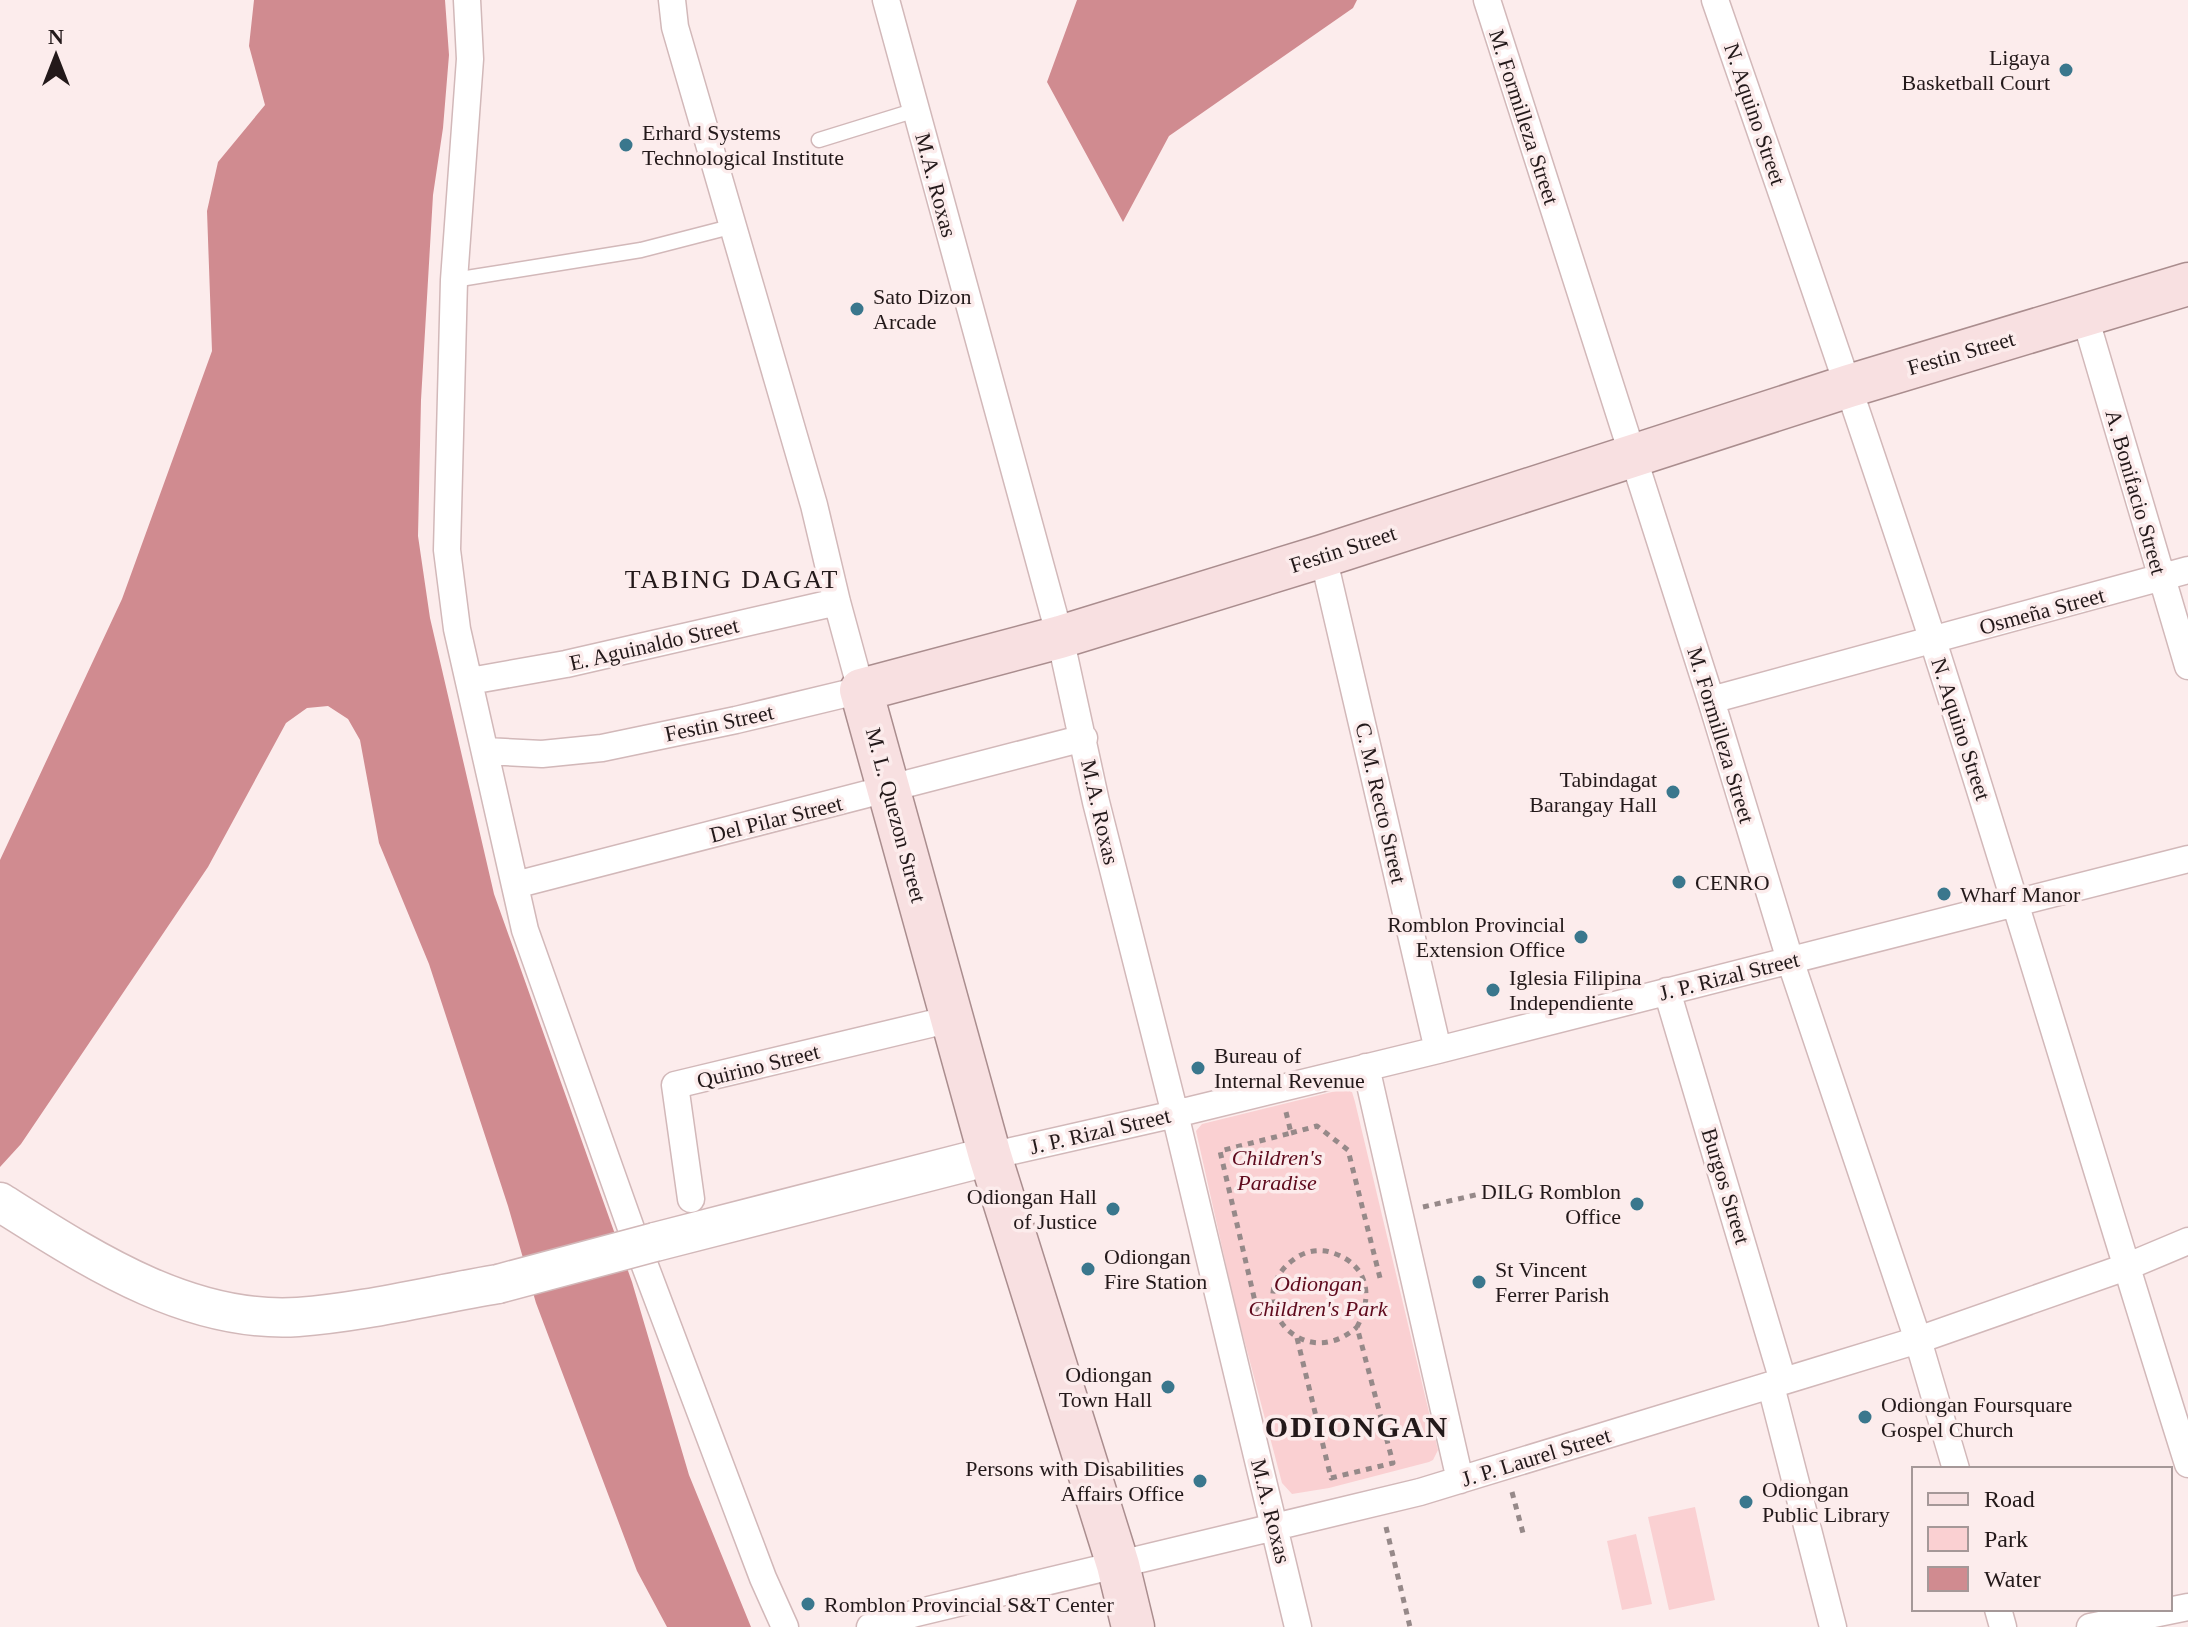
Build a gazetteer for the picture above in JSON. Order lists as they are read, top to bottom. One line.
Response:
{"streets":{"main road":["Festin Street","M. L. Quezon Street"],"street":["N. Aquino Street","M. Formilleza Street","M.A. Roxas","A. Bonifacio Street","Osmeña Street","E. Aguinaldo Street","C. M. Recto Street","Del Pilar Street","J. P. Rizal Street","Quirino Street","Burgos Street","J. P. Laurel Street"]},"crossings":[["N. Aquino Street","Festin Street"],["N. Aquino Street","Osmeña Street"],["N. Aquino Street","J. P. Rizal Street"],["N. Aquino Street","J. P. Laurel Street"],["M. Formilleza Street","Festin Street"],["M. Formilleza Street","Osmeña Street"],["M. Formilleza Street","J. P. Rizal Street"],["M. Formilleza Street","J. P. Laurel Street"],["M.A. Roxas","Festin Street"],["M.A. Roxas","Del Pilar Street"],["M.A. Roxas","J. P. Rizal Street"],["M.A. Roxas","J. P. Laurel Street"],["Festin Street","A. Bonifacio Street"],["Festin Street","C. M. Recto Street"],["Festin Street","M. L. Quezon Street"],["A. Bonifacio Street","Osmeña Street"],["E. Aguinaldo Street","M. L. Quezon Street"],["C. M. Recto Street","J. P. Rizal Street"],["M. L. Quezon Street","Del Pilar Street"],["M. L. Quezon Street","J. P. Rizal Street"],["M. L. Quezon Street","Quirino Street"],["M. L. Quezon Street","J. P. Laurel Street"],["J. P. Rizal Street","Burgos Street"],["Burgos Street","J. P. Laurel Street"]],"districts":["TABING DAGAT","ODIONGAN"],"parks":["Children's Paradise","Odiongan Children's Park"],"places":["Ligaya Basketball Court","Erhard Systems Technological Institute","Sato Dizon Arcade","Tabindagat Barangay Hall","CENRO","Wharf Manor","Romblon Provincial Extension Office","Iglesia Filipina Independiente","Bureau of Internal Revenue","DILG Romblon Office","Odiongan Hall of Justice","Odiongan Fire Station","St Vincent Ferrer Parish","Odiongan Town Hall","Odiongan Foursquare Gospel Church","Persons with Disabilities Affairs Office","Odiongan Public Library","Romblon Provincial S&T Center"],"legend":["Road","Park","Water"],"north":"top"}
